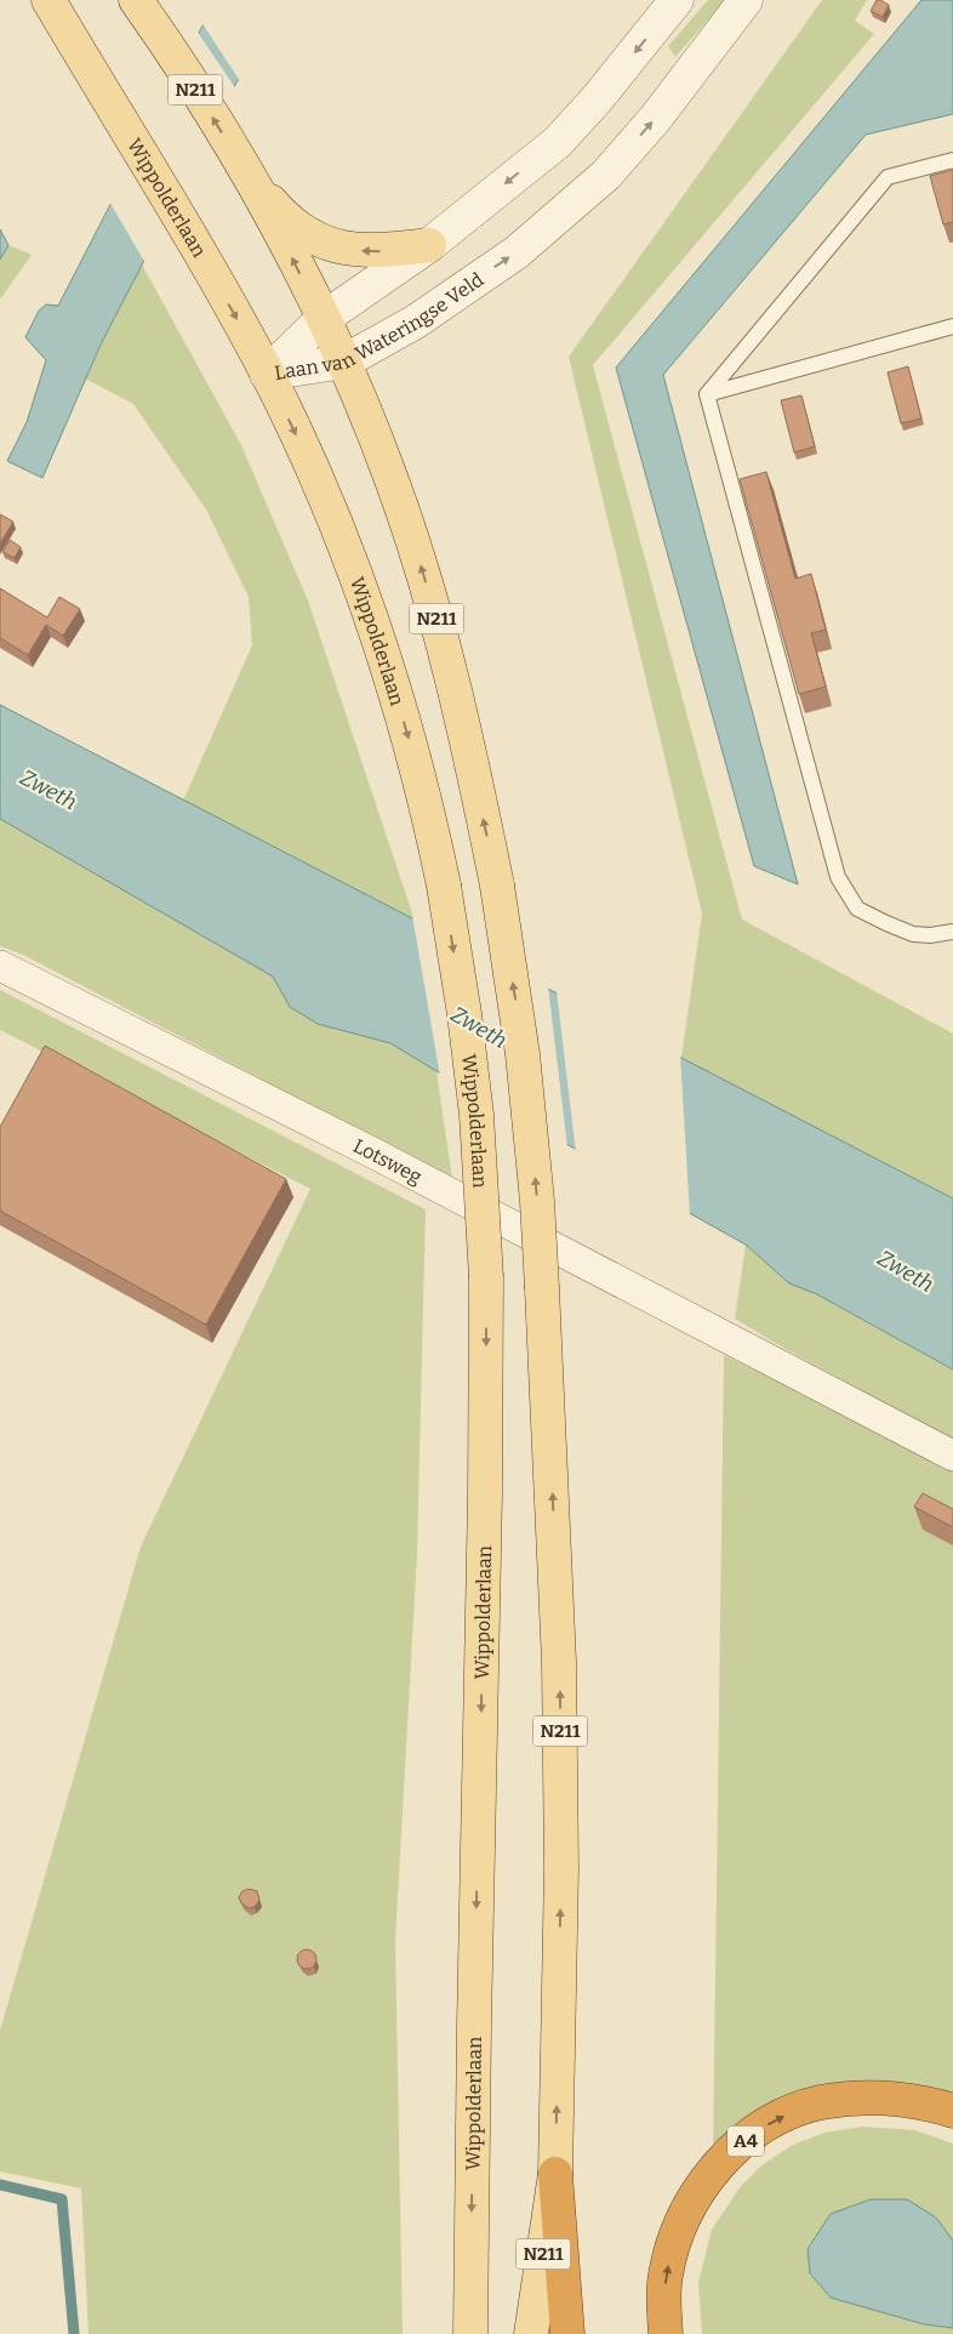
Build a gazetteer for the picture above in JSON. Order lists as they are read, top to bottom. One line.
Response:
{"streets":{"highway":["A4"],"main road":["N211","Wippolderlaan"],"street":["Laan van Wateringse Veld","Lotsweg"]},"crossings":[["N211","Laan van Wateringse Veld"],["Wippolderlaan","Laan van Wateringse Veld"]],"water":["Zweth"]}
